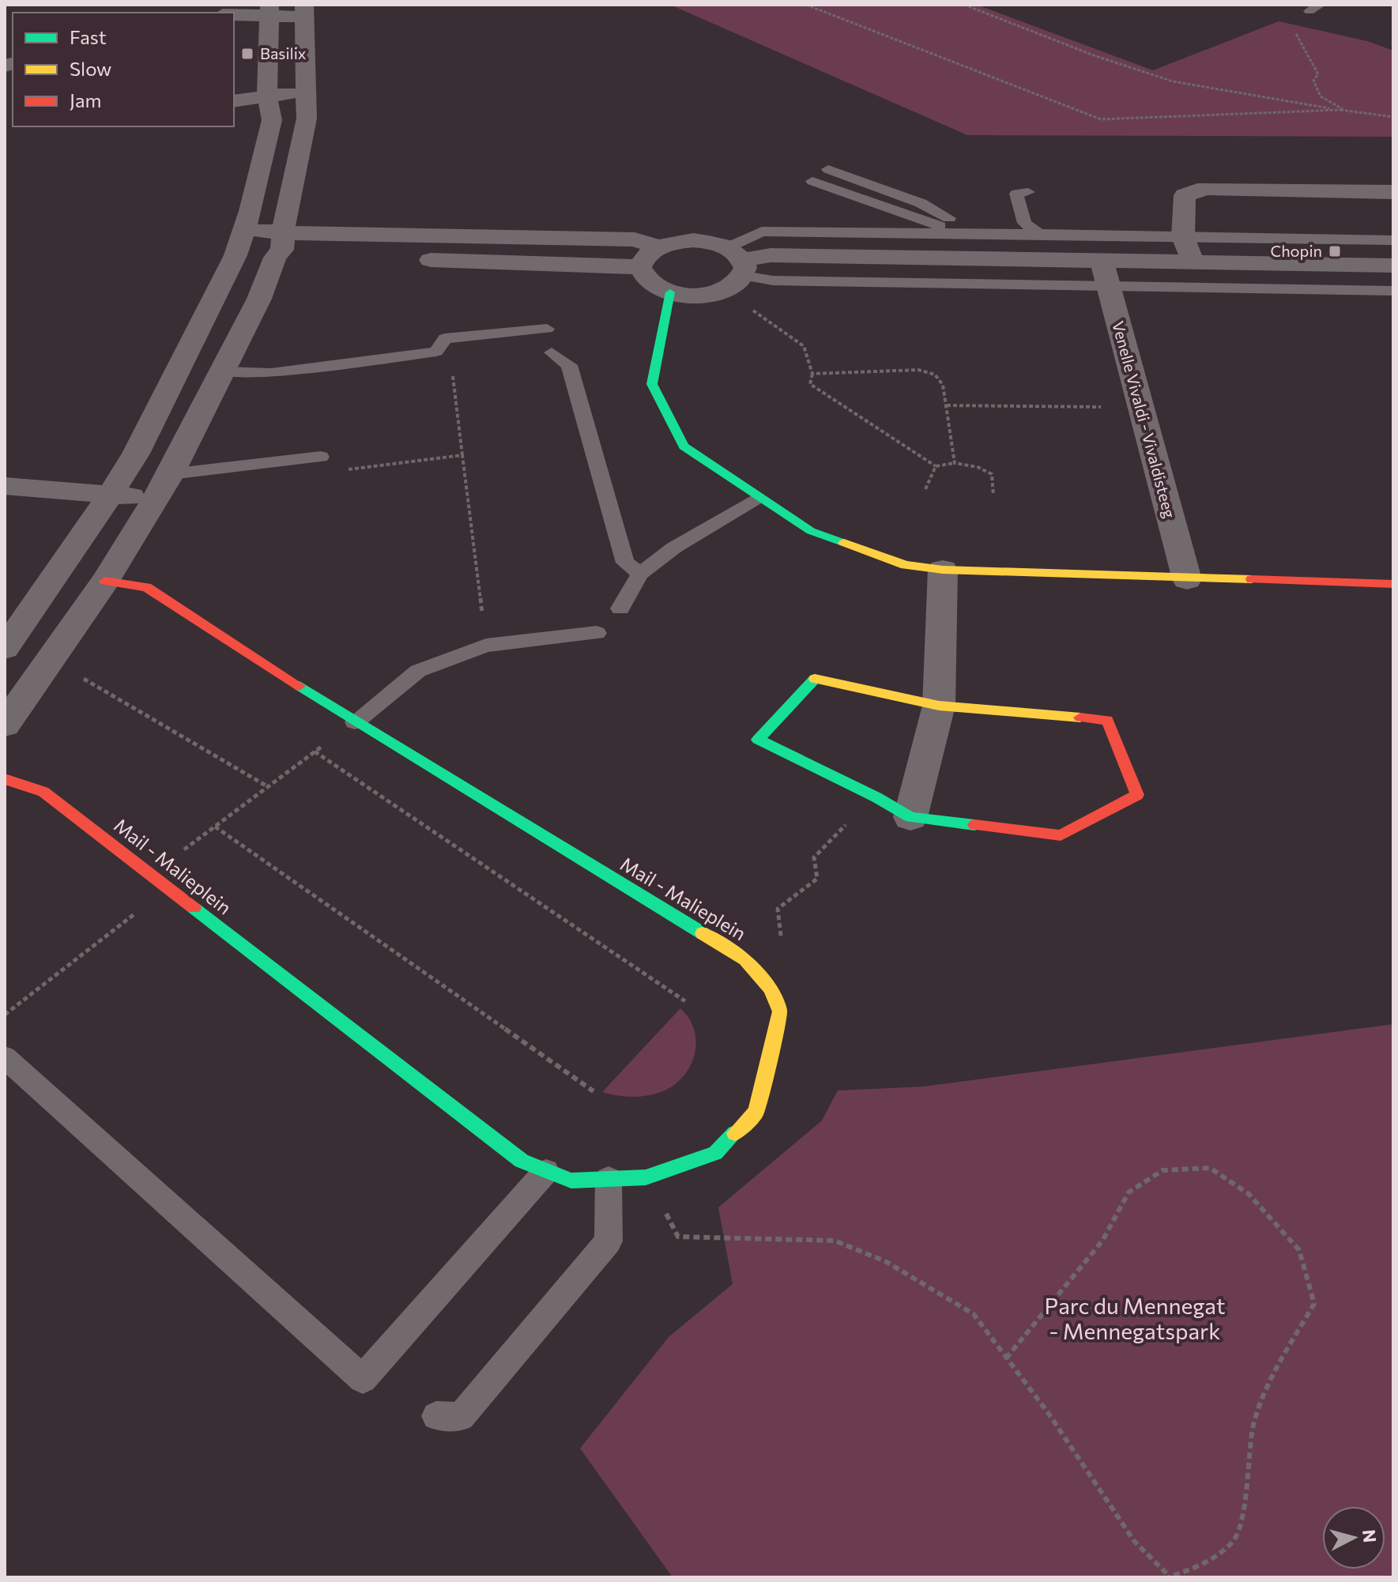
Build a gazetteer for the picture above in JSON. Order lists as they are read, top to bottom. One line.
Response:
{"streets":{"street":["Venelle Vivaldi - Vivaldisteeg","Mail - Malieplein"]},"parks":["Parc du Mennegat - Mennegatspark"],"places":{"transit":["Basilix","Chopin"]},"legend":["Fast","Slow","Jam"],"north":"right"}
